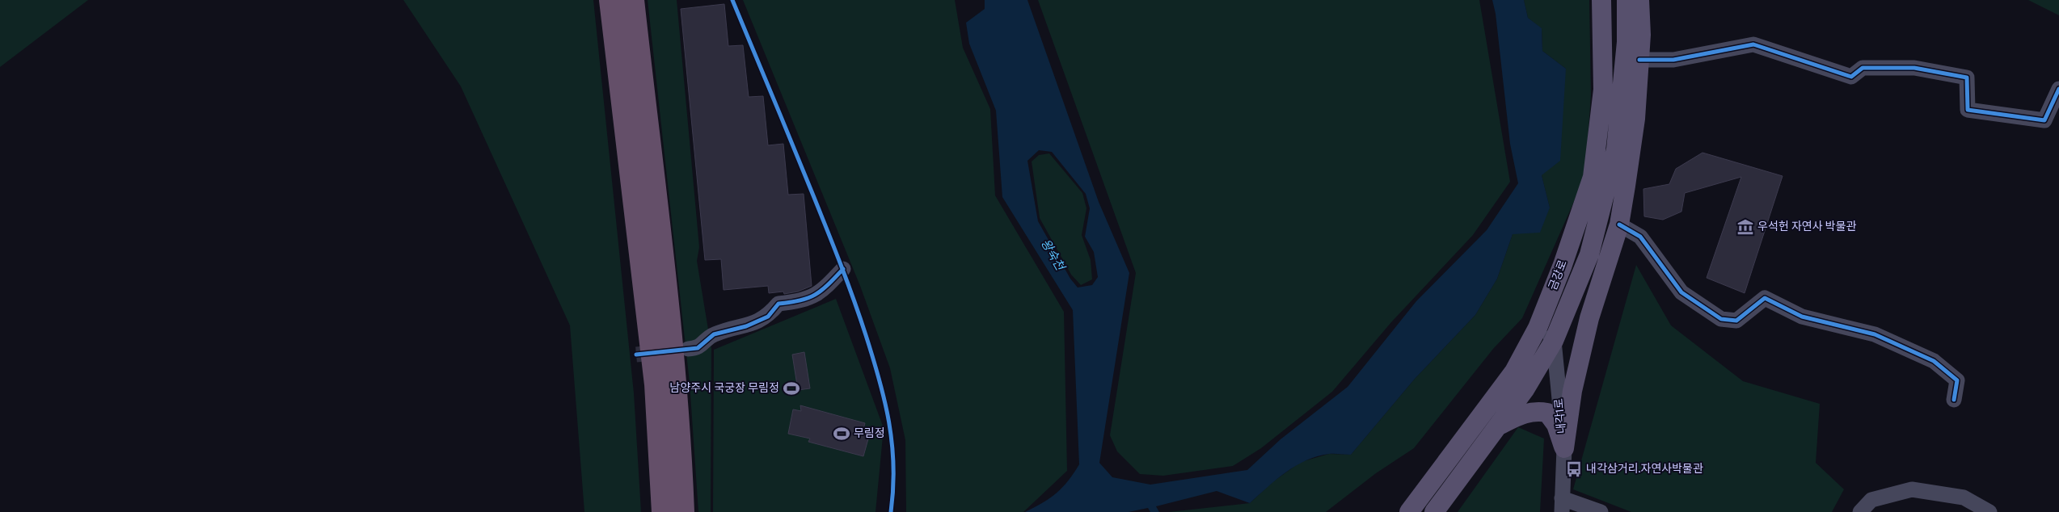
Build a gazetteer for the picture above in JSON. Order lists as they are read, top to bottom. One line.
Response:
{"streets":{"main road":["금강로"],"street":["내각1로"]},"crossings":[["금강로","내각1로"]],"water":["왕숙천"],"places":{"museum":["우석헌 자연사 박물관"],"sports":["남양주시 국궁장 무림정","무림정"],"bus stop":["내각삼거리.자연사박물관"]}}
